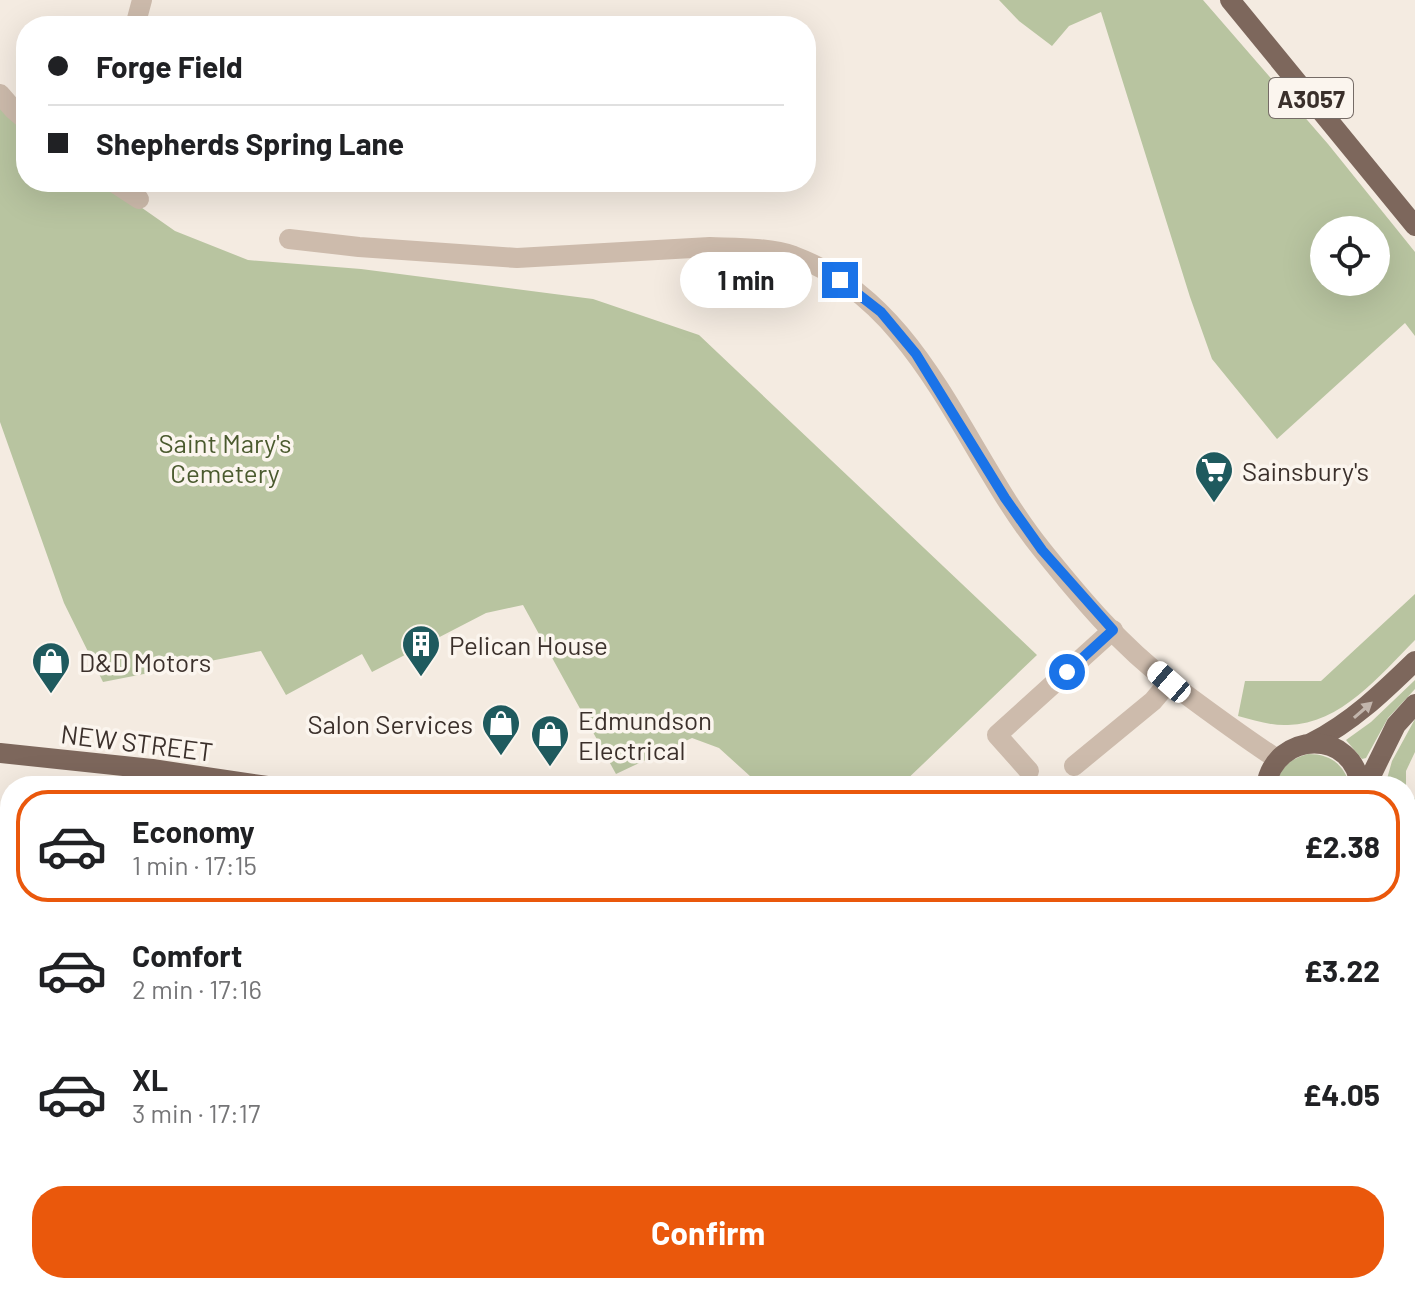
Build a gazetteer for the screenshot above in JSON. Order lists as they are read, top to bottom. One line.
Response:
{"streets":{"main road":["A3057","NEW STREET"]},"parks":["Saint Mary's Cemetery"],"places":{"supermarket":["Sainsbury's"],"building":["Pelican House"],"shop":["D&D Motors","Salon Services","Edmundson Electrical"]},"page":{"banner":["Forge Field","Shepherds Spring Lane"],"bubble":"1 min","list":[{"name":"Economy","note":"1 min · 17:15","value":"£2.38"},{"name":"Comfort","note":"2 min · 17:16","value":"£3.22"},{"name":"XL","note":"3 min · 17:17","value":"£4.05"}],"buttons":"Confirm"}}
